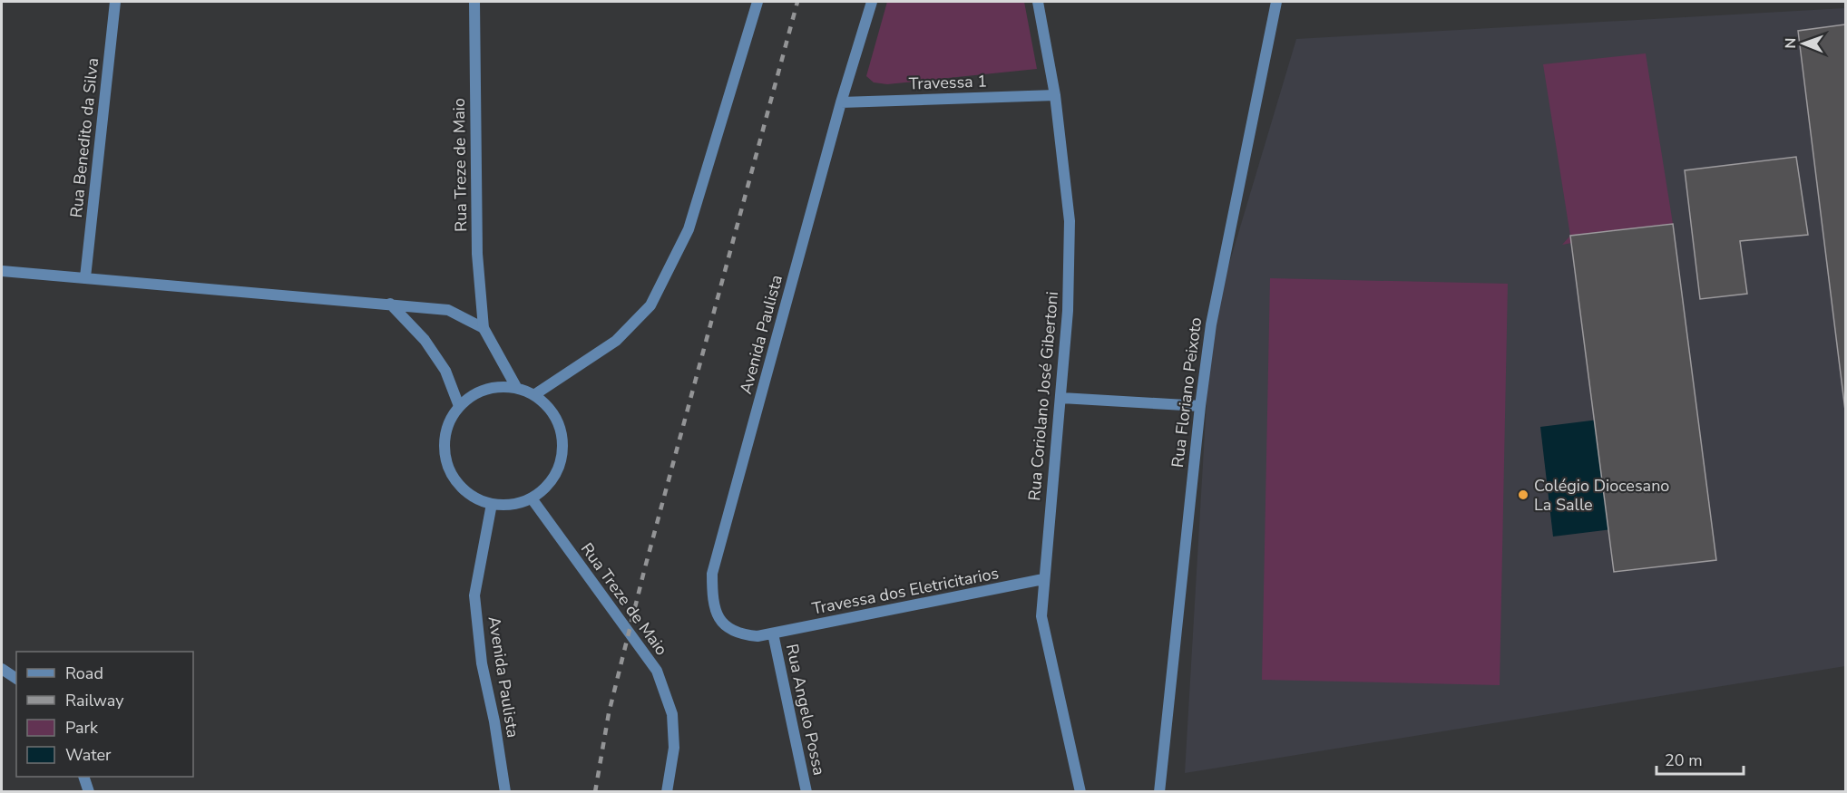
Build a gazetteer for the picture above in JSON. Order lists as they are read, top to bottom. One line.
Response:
{"streets":{"street":["Travessa 1","Rua Benedito da Silva","Rua Treze de Maio","Avenida Paulista","Rua Floriano Peixoto","Rua Coriolano José Gibertoni","Travessa dos Eletricitarios","Rua Angelo Possa"]},"crossings":[["Travessa 1","Avenida Paulista"],["Travessa 1","Rua Coriolano José Gibertoni"],["Rua Treze de Maio","Avenida Paulista"],["Avenida Paulista","Travessa dos Eletricitarios"],["Avenida Paulista","Rua Angelo Possa"],["Rua Coriolano José Gibertoni","Travessa dos Eletricitarios"],["Travessa dos Eletricitarios","Rua Angelo Possa"]],"places":["Colégio Diocesano La Salle"],"legend":["Road","Railway","Park","Water"],"scale_bar":"20 m","north":"left"}
